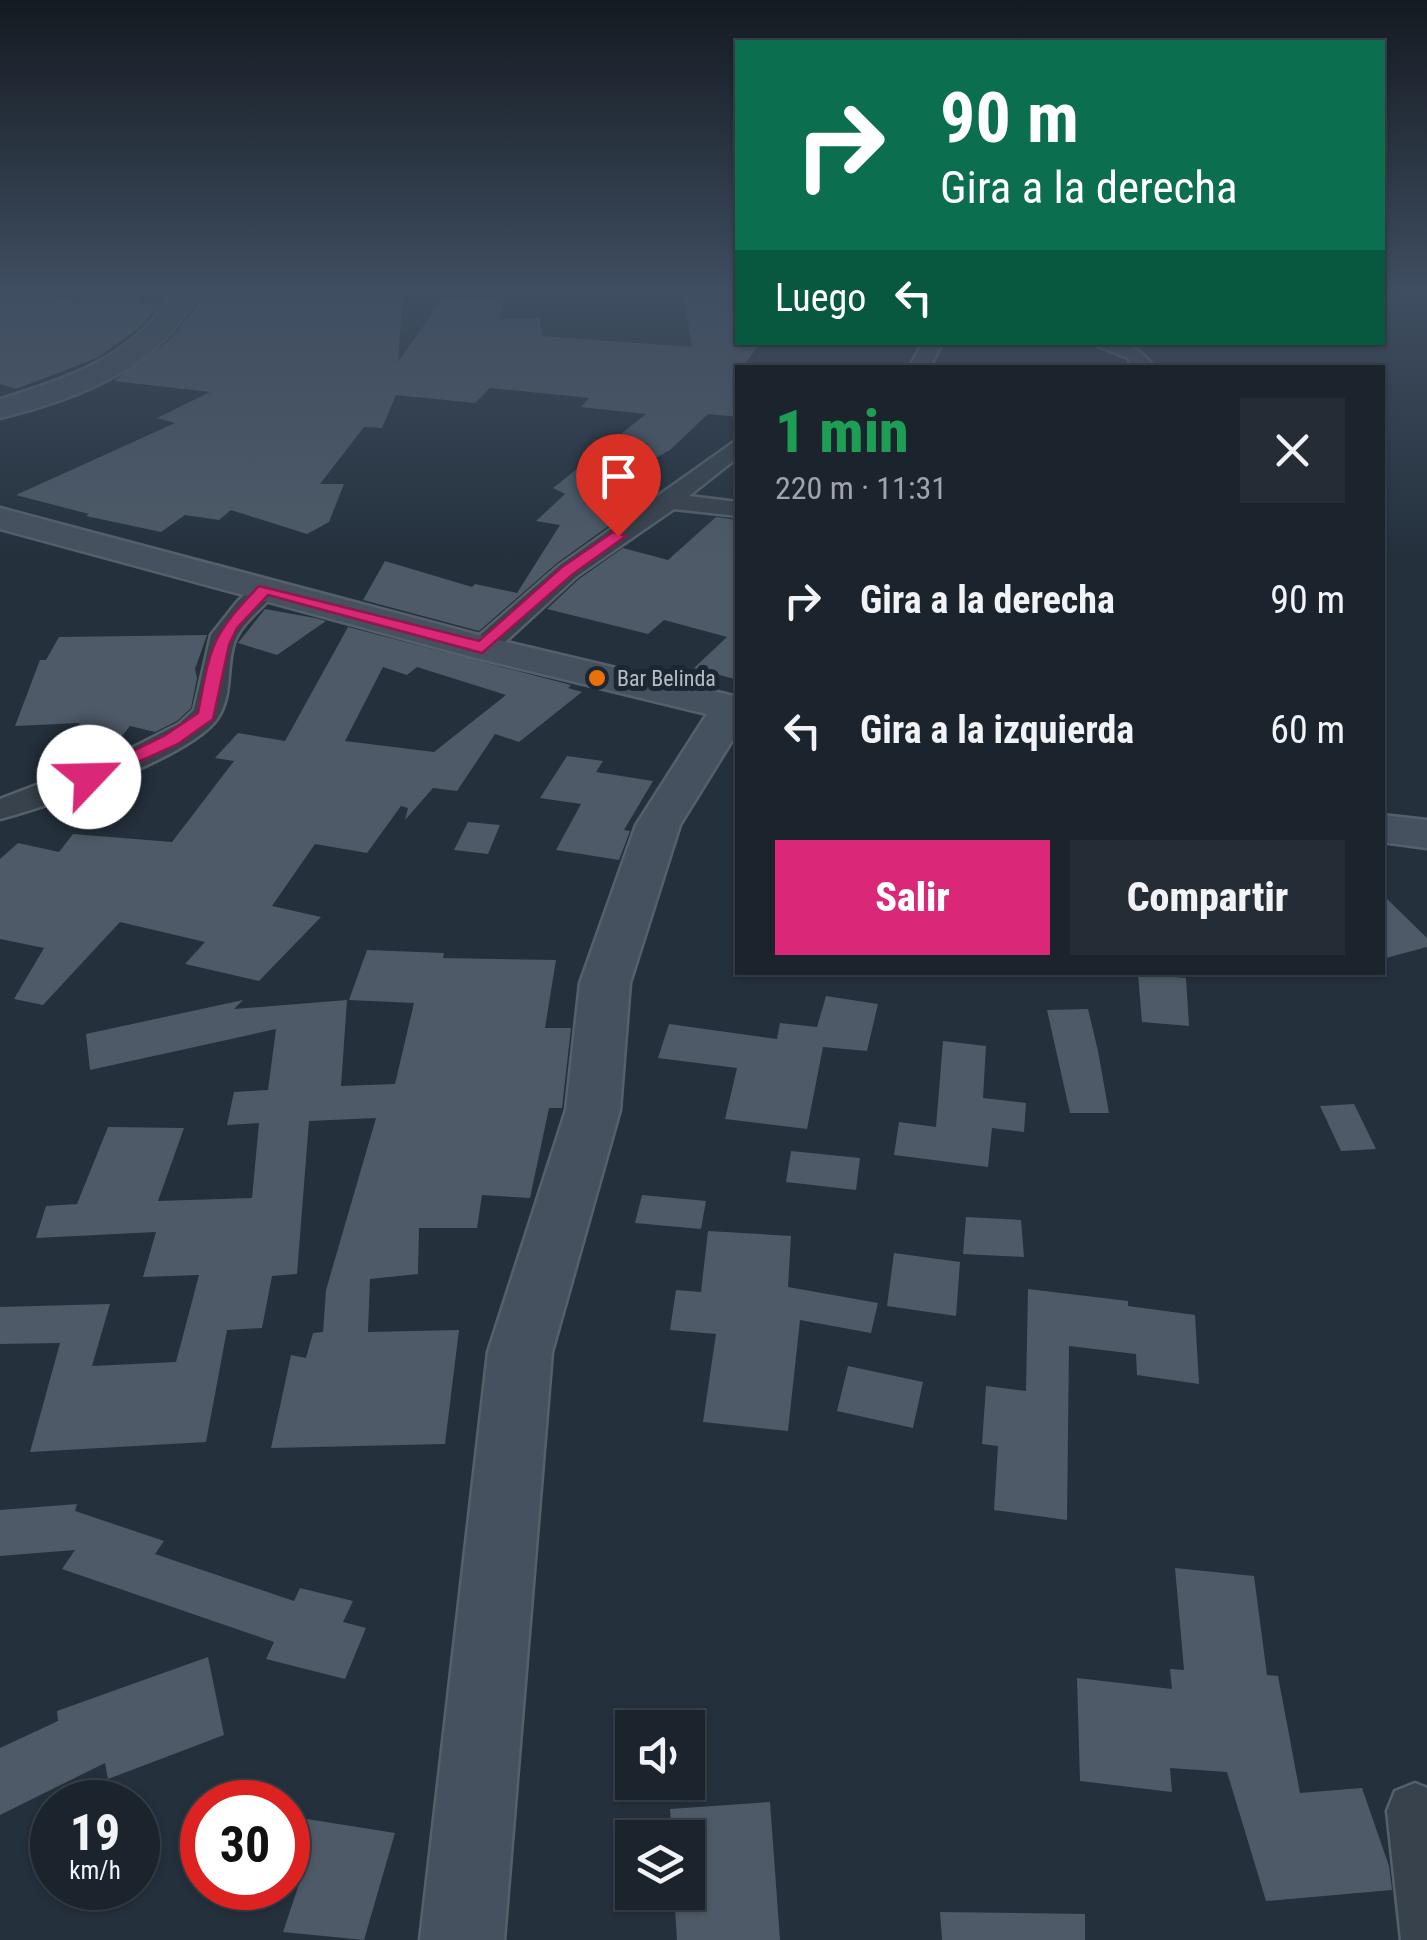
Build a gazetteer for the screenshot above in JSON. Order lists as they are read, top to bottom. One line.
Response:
{"places":["Bar Belinda"],"page":{"turn":["90 m","Gira a la derecha"],"then":"Luego","heading":["1 min","220 m · 11:31"],"list":[{"name":"Gira a la derecha","value":"90 m"},{"name":"Gira a la izquierda","value":"60 m"}],"buttons":["Salir","Compartir"],"speed":"19 km/h","limit":"30"}}
